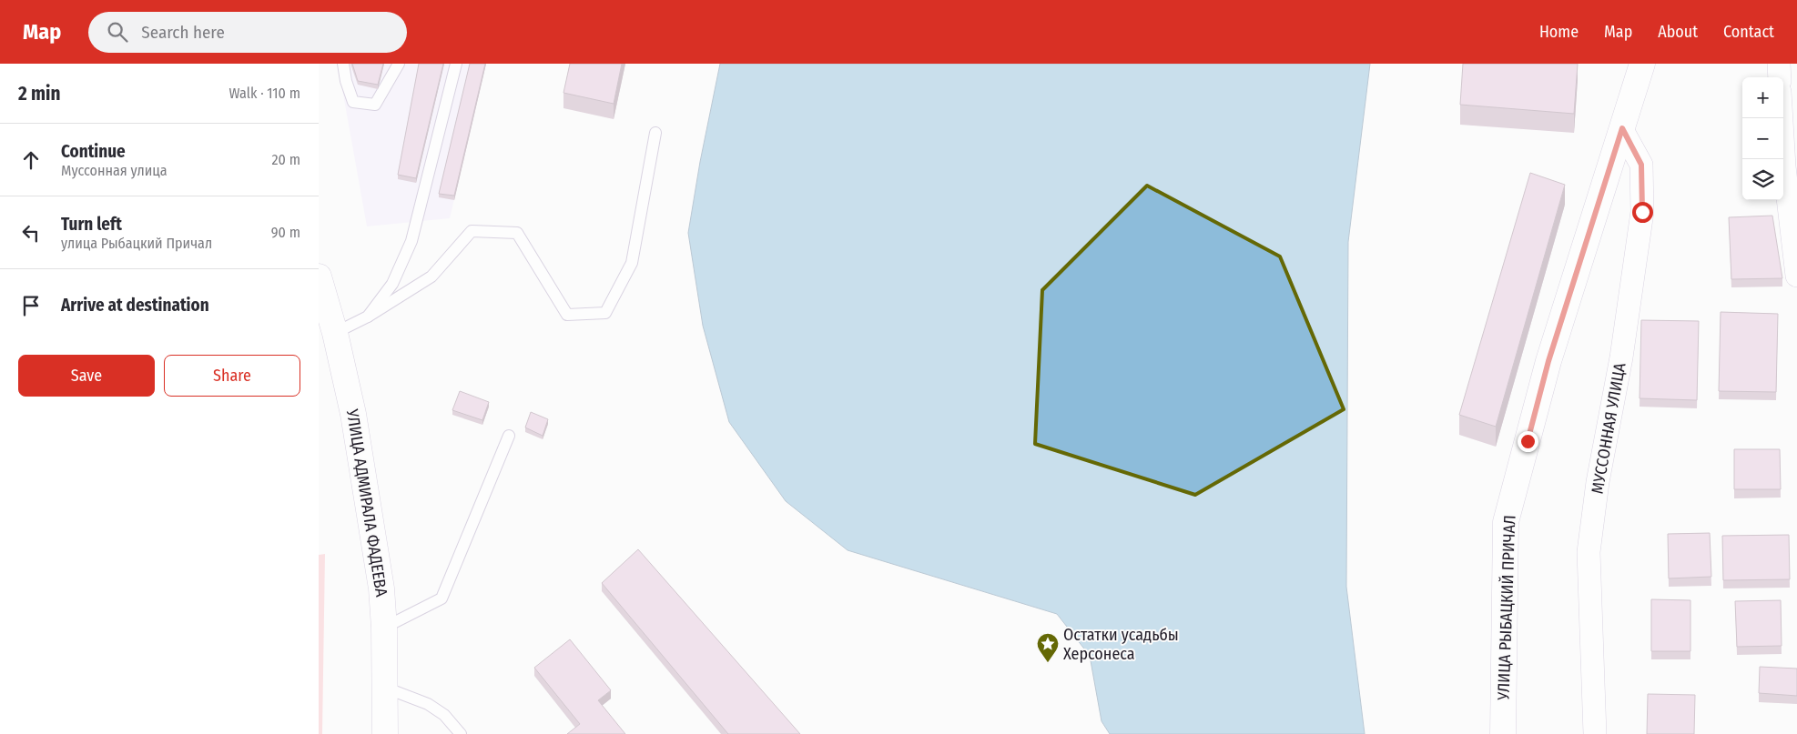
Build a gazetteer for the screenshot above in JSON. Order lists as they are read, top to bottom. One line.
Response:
{"streets":{"main road":["УЛИЦА АДМИРАЛА ФАДЕЕВА","УЛИЦА РЫБАЦКИЙ ПРИЧАЛ"],"street":["МУССОННАЯ УЛИЦА"]},"crossings":[["МУССОННАЯ УЛИЦА","УЛИЦА РЫБАЦКИЙ ПРИЧАЛ"]],"places":{"place":["Остатки усадьбы Херсонеса"]},"page":{"header":"Map","search":"Search here","nav":["Home","Map","About","Contact"],"heading":["2 min","Walk · 110 m"],"map_buttons":["+","−"],"list":[["Continue","Муссонная улица","20 m"],["Turn left","улица Рыбацкий Причал","90 m"],"Arrive at destination"],"buttons":["Save","Share"]}}
